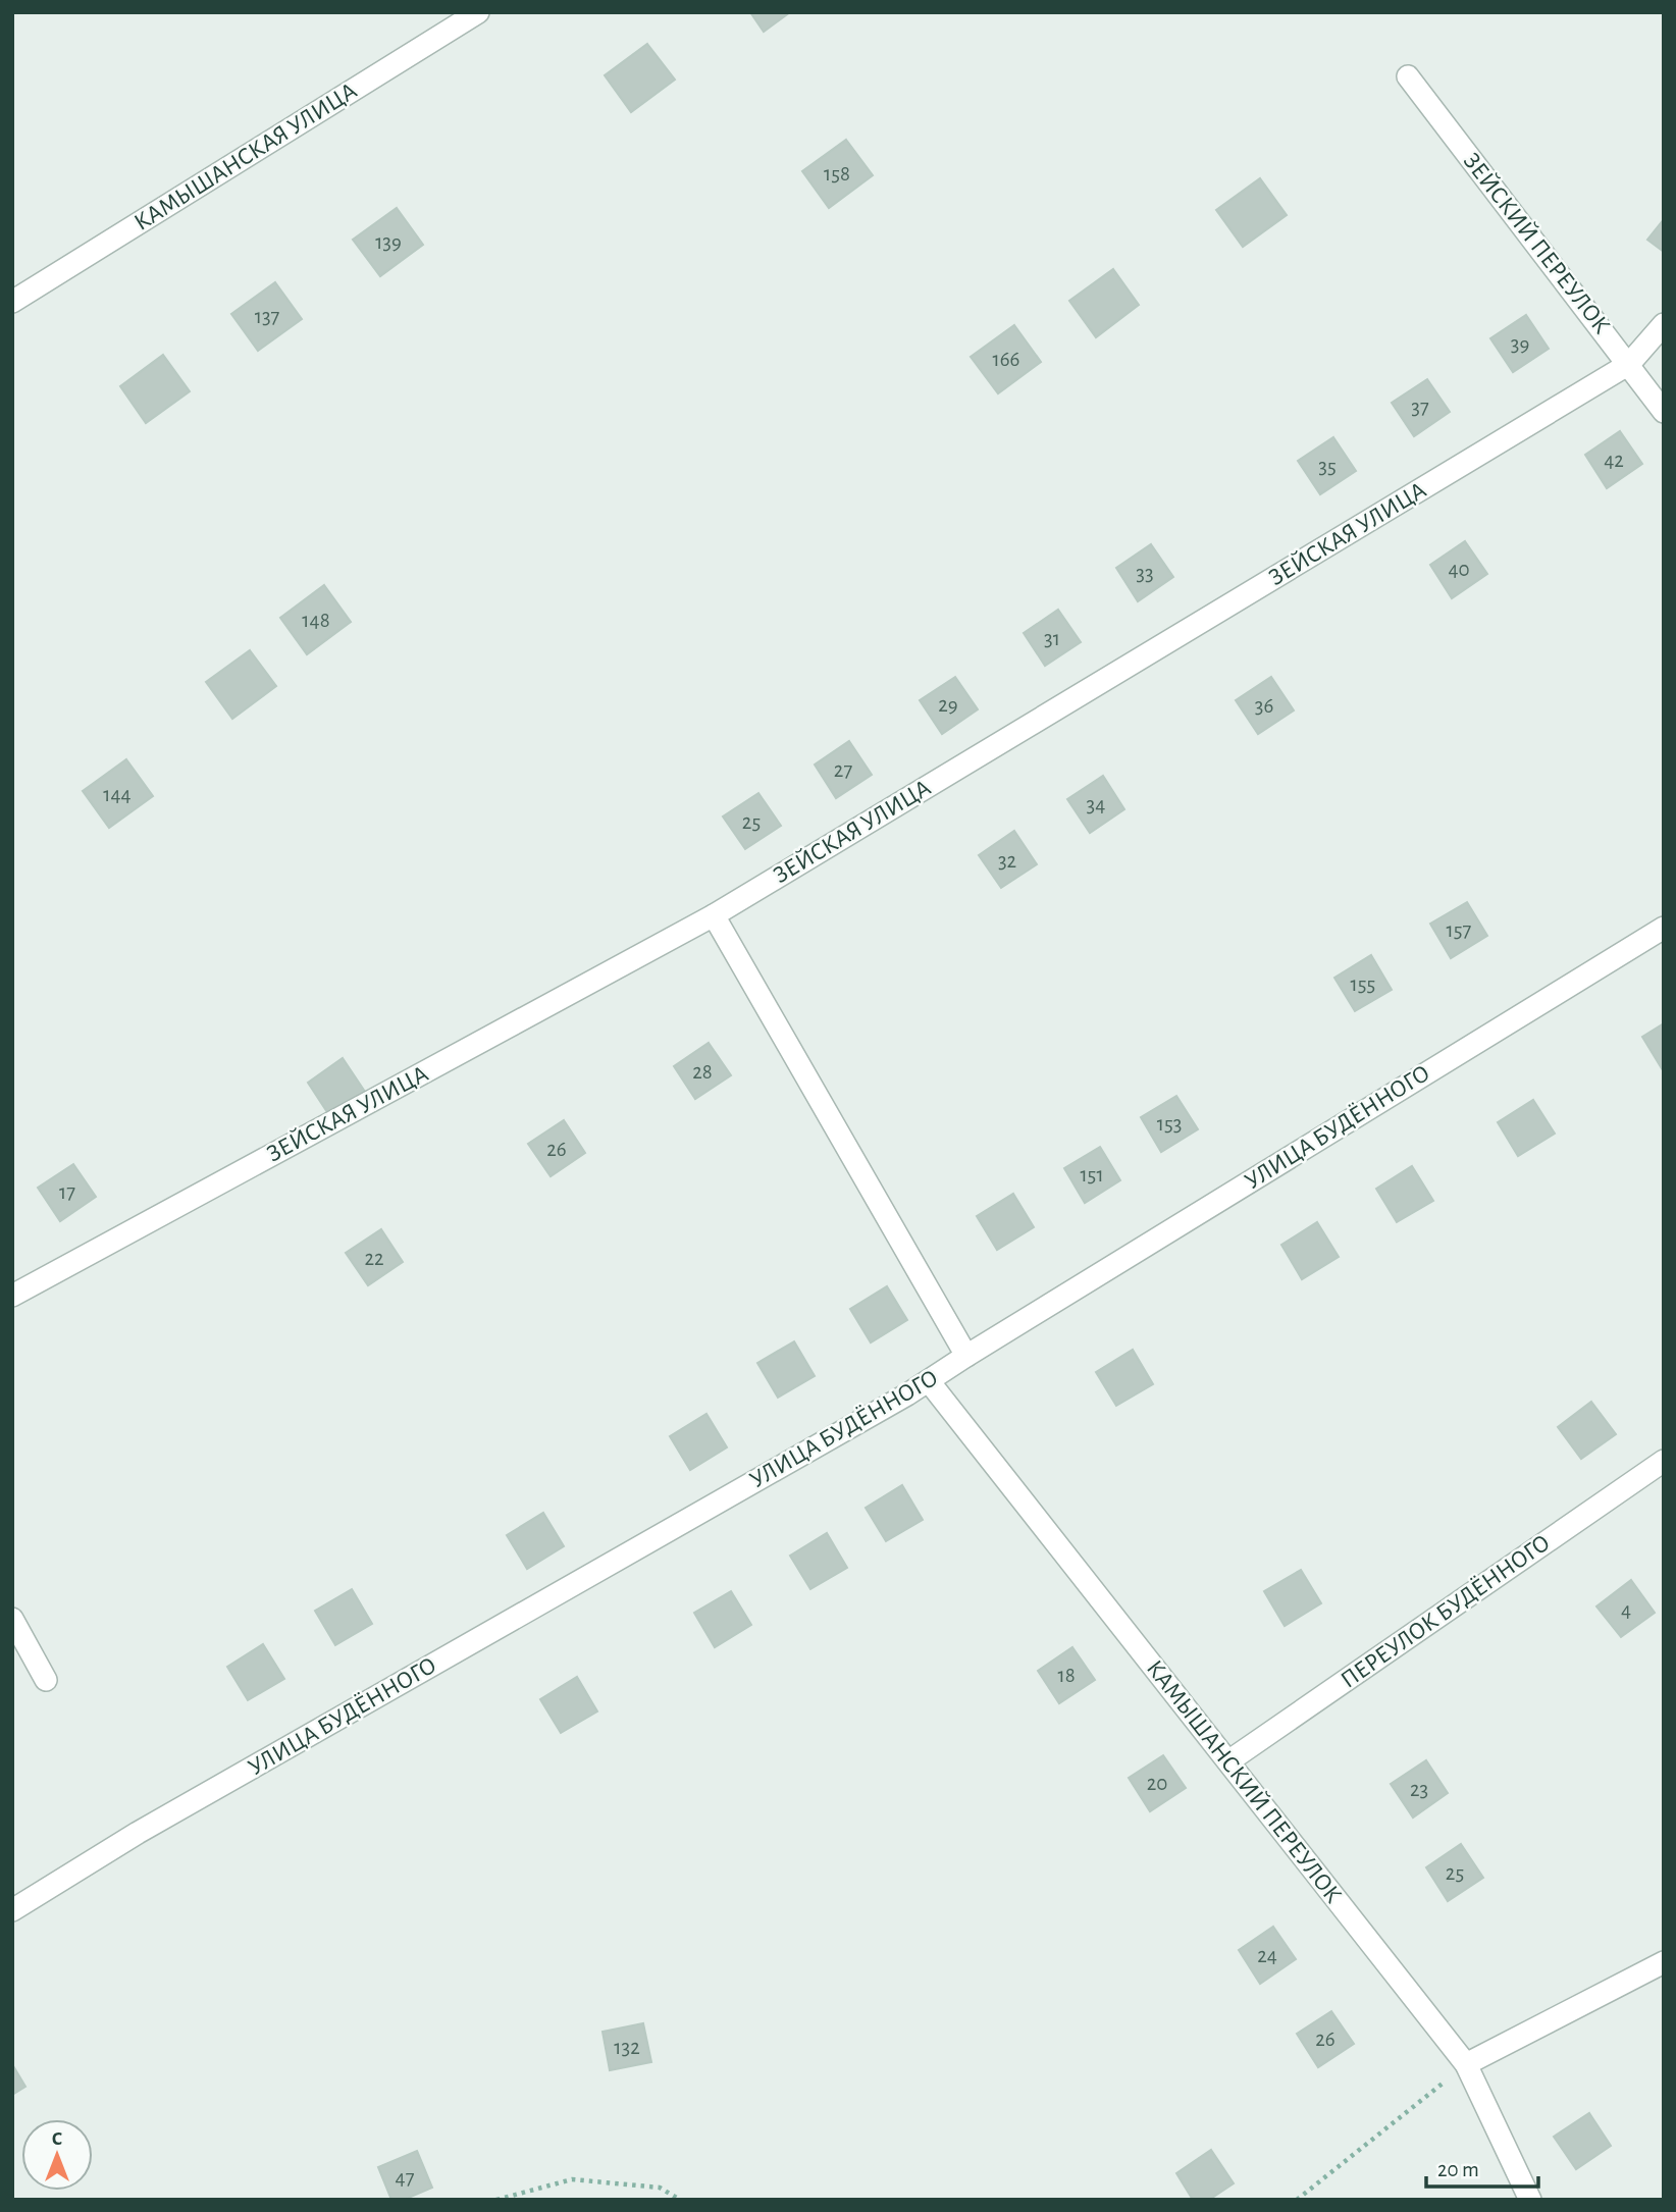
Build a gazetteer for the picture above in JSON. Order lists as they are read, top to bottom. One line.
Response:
{"streets":{"street":["КАМЫШАНСКАЯ УЛИЦА","ЗЕЙСКИЙ ПЕРЕУЛОК","ЗЕЙСКАЯ УЛИЦА","УЛИЦА БУДЁННОГО","ПЕРЕУЛОК БУДЁННОГО","КАМЫШАНСКИЙ ПЕРЕУЛОК"]},"crossings":[["ЗЕЙСКИЙ ПЕРЕУЛОК","ЗЕЙСКАЯ УЛИЦА"],["УЛИЦА БУДЁННОГО","КАМЫШАНСКИЙ ПЕРЕУЛОК"],["ПЕРЕУЛОК БУДЁННОГО","КАМЫШАНСКИЙ ПЕРЕУЛОК"]],"house_numbers":["158","139","137","39","166","37","42","35","40","33","148","31","29","36","27","144","34","25","32","157","155","28","153","26","151","17","22","4","18","20","23","25","24","26","132","47"],"scale_bar":"20 m","north":"top"}
